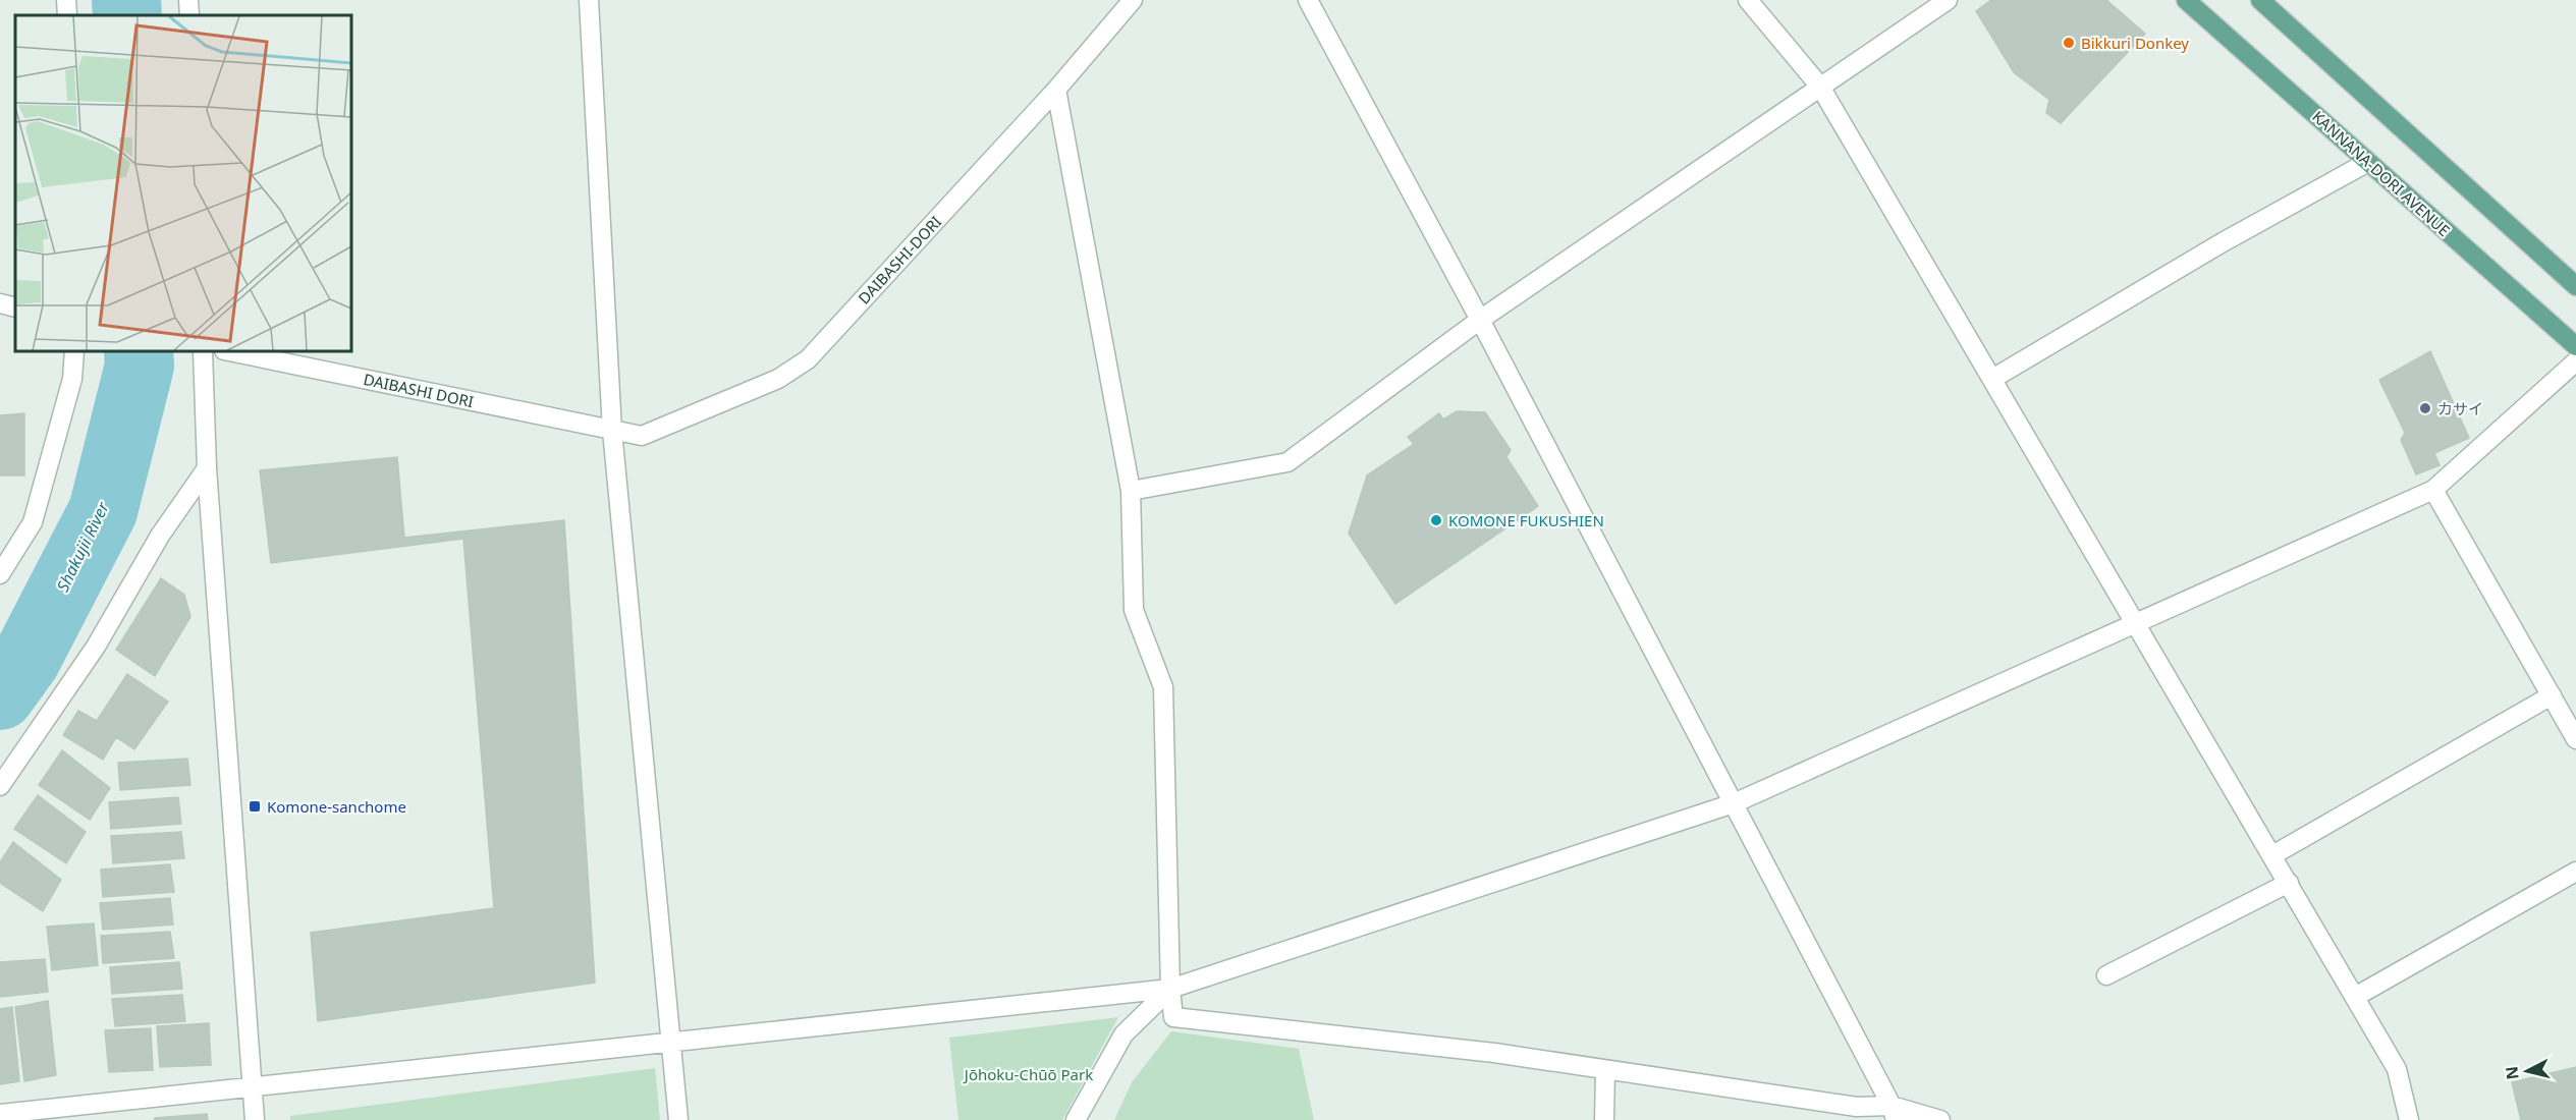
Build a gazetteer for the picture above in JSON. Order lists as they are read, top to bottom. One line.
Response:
{"streets":{"main road":["KANNANA-DORI AVENUE"],"street":["DAIBASHI-DORI","DAIBASHI DORI"]},"crossings":[["DAIBASHI-DORI","DAIBASHI DORI"]],"water":["Shakujii River"],"parks":["Jōhoku-Chūō Park"],"places":{"other":["Bikkuri Donkey","カサイ","KOMONE FUKUSHIEN"],"transit":["Komone-sanchome"]},"north":"left"}
